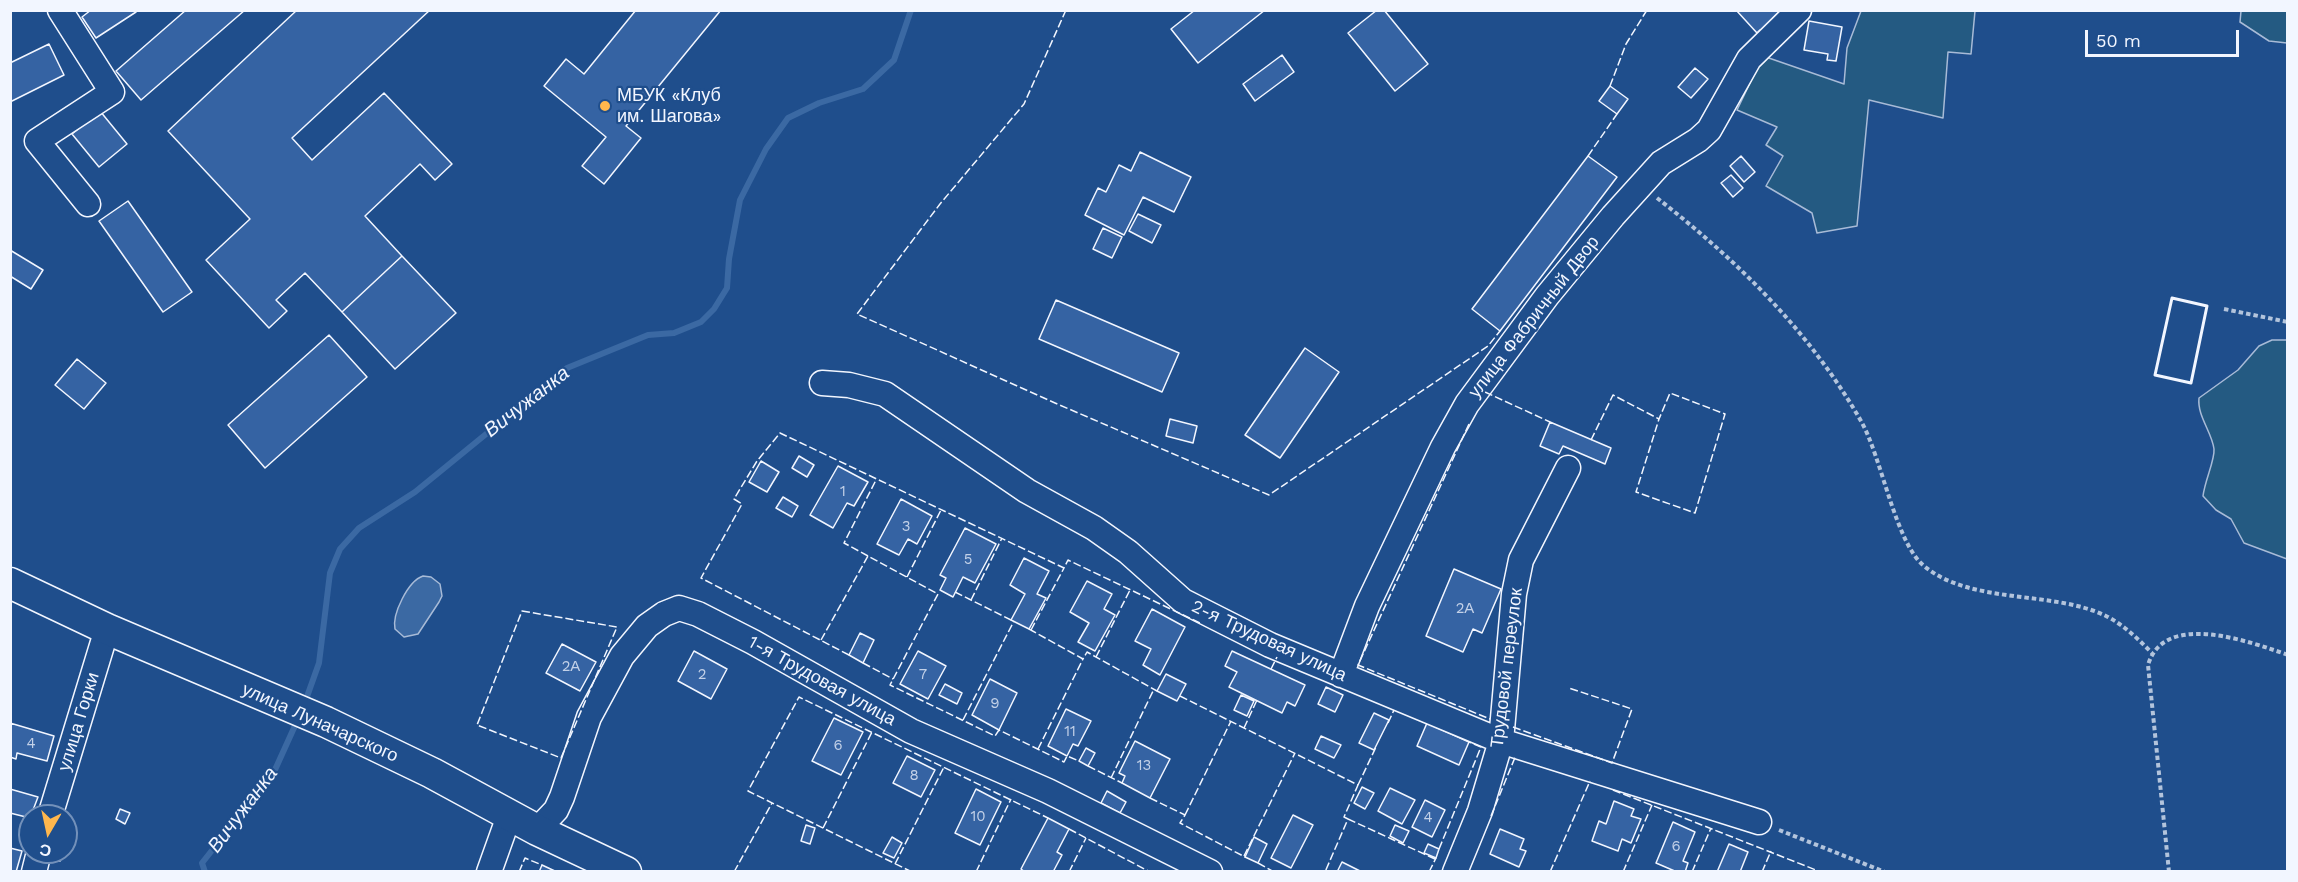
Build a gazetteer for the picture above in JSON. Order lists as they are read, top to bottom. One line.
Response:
{"streets":{"main road":["улица Луначарского"],"street":["улица Фабричный Двор","2-я Трудовая улица","Трудовой переулок","1-я Трудовая улица","улица Горки"]},"crossings":[["улица Фабричный Двор","2-я Трудовая улица"],["2-я Трудовая улица","Трудовой переулок"],["1-я Трудовая улица","улица Луначарского"],["улица Горки","улица Луначарского"]],"water":["Вичужанка"],"places":["МБУК «Клуб им. Шагова»"],"house_numbers":["1","3","5","2А","2А","2","7","9","11","4","6","13","8","10","4","6"],"scale_bar":"50 m","north":"bottom"}
